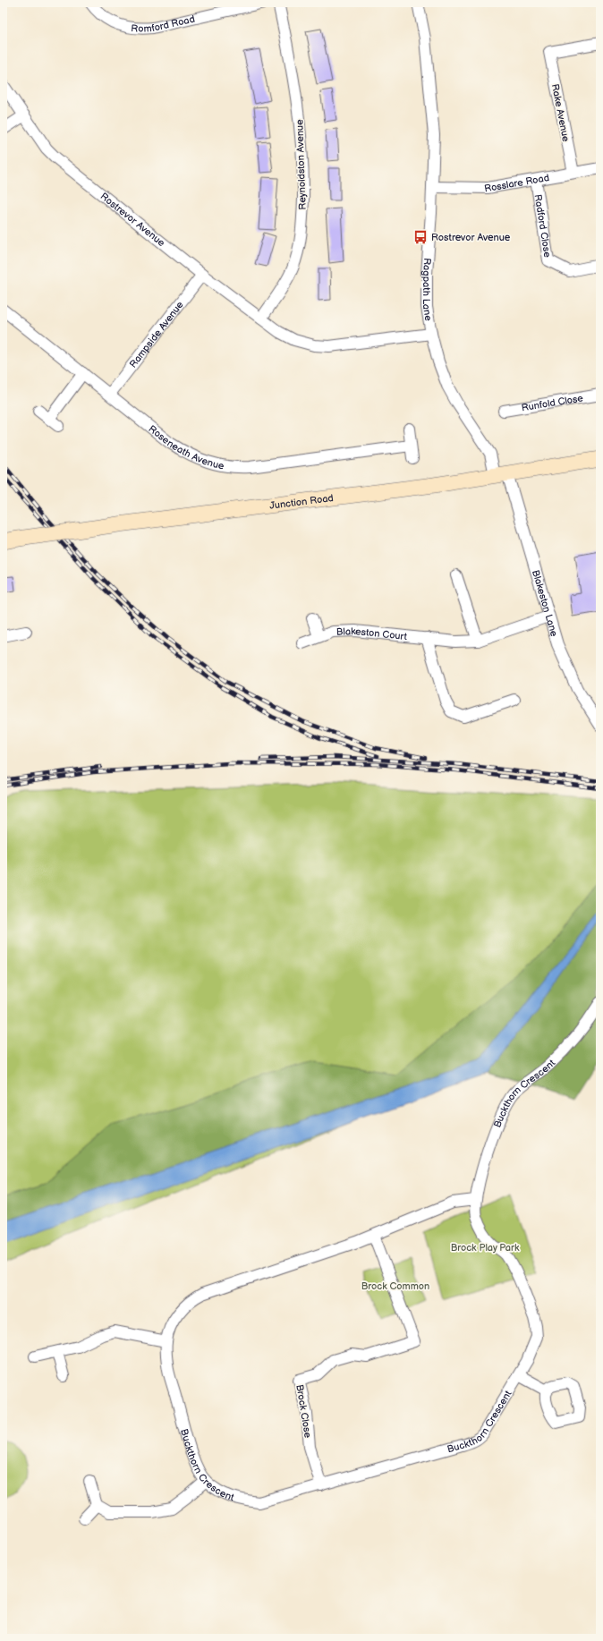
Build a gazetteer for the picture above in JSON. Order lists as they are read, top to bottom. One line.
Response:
{"streets":{"main road":["Junction Road"],"street":["Romford Road","Rake Avenue","Reynoldston Avenue","Rosslare Road","Rostrevor Avenue","Radford Close","Ragpath Lane","Rampside Avenue","Runfold Close","Roseneath Avenue","Blakeston Lane","Blakeston Court","Buckthorn Crescent","Brock Close"]},"crossings":[["Rake Avenue","Rosslare Road"],["Reynoldston Avenue","Rostrevor Avenue"],["Rosslare Road","Radford Close"],["Rosslare Road","Ragpath Lane"],["Rostrevor Avenue","Ragpath Lane"],["Rostrevor Avenue","Rampside Avenue"],["Ragpath Lane","Junction Road"],["Ragpath Lane","Blakeston Lane"],["Rampside Avenue","Roseneath Avenue"],["Junction Road","Blakeston Lane"],["Blakeston Lane","Blakeston Court"],["Buckthorn Crescent","Brock Close"]],"parks":["Brock Play Park","Brock Common"],"places":{"bus stop":["Rostrevor Avenue"]}}
